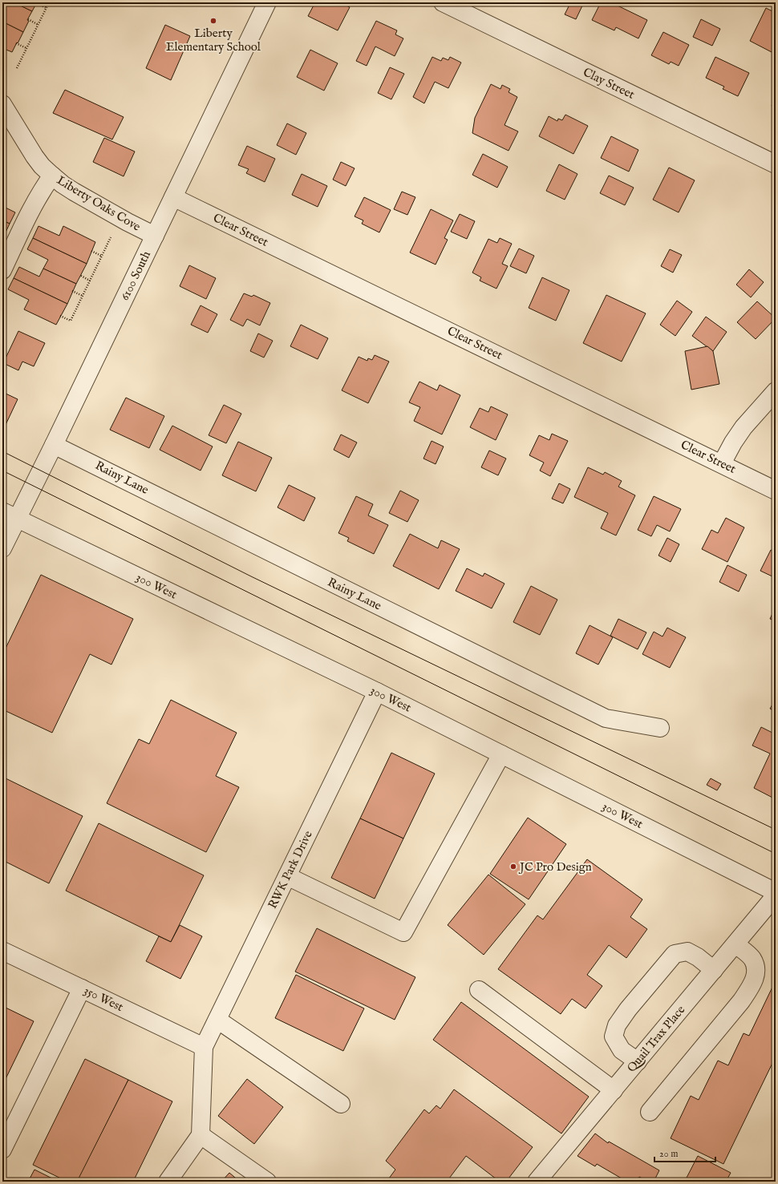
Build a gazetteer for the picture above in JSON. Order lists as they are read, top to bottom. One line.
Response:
{"streets":{"street":["Clay Street","Liberty Oaks Cove","Clear Street","6100 South","Rainy Lane","300 West","RWK Park Drive","350 West","Quail Trax Place"]},"crossings":[["Liberty Oaks Cove","6100 South"],["Clear Street","6100 South"],["6100 South","Rainy Lane"],["6100 South","300 West"],["300 West","RWK Park Drive"],["RWK Park Drive","350 West"]],"places":["Liberty Elementary School","JC Pro Design"],"scale_bar":"20 m"}
